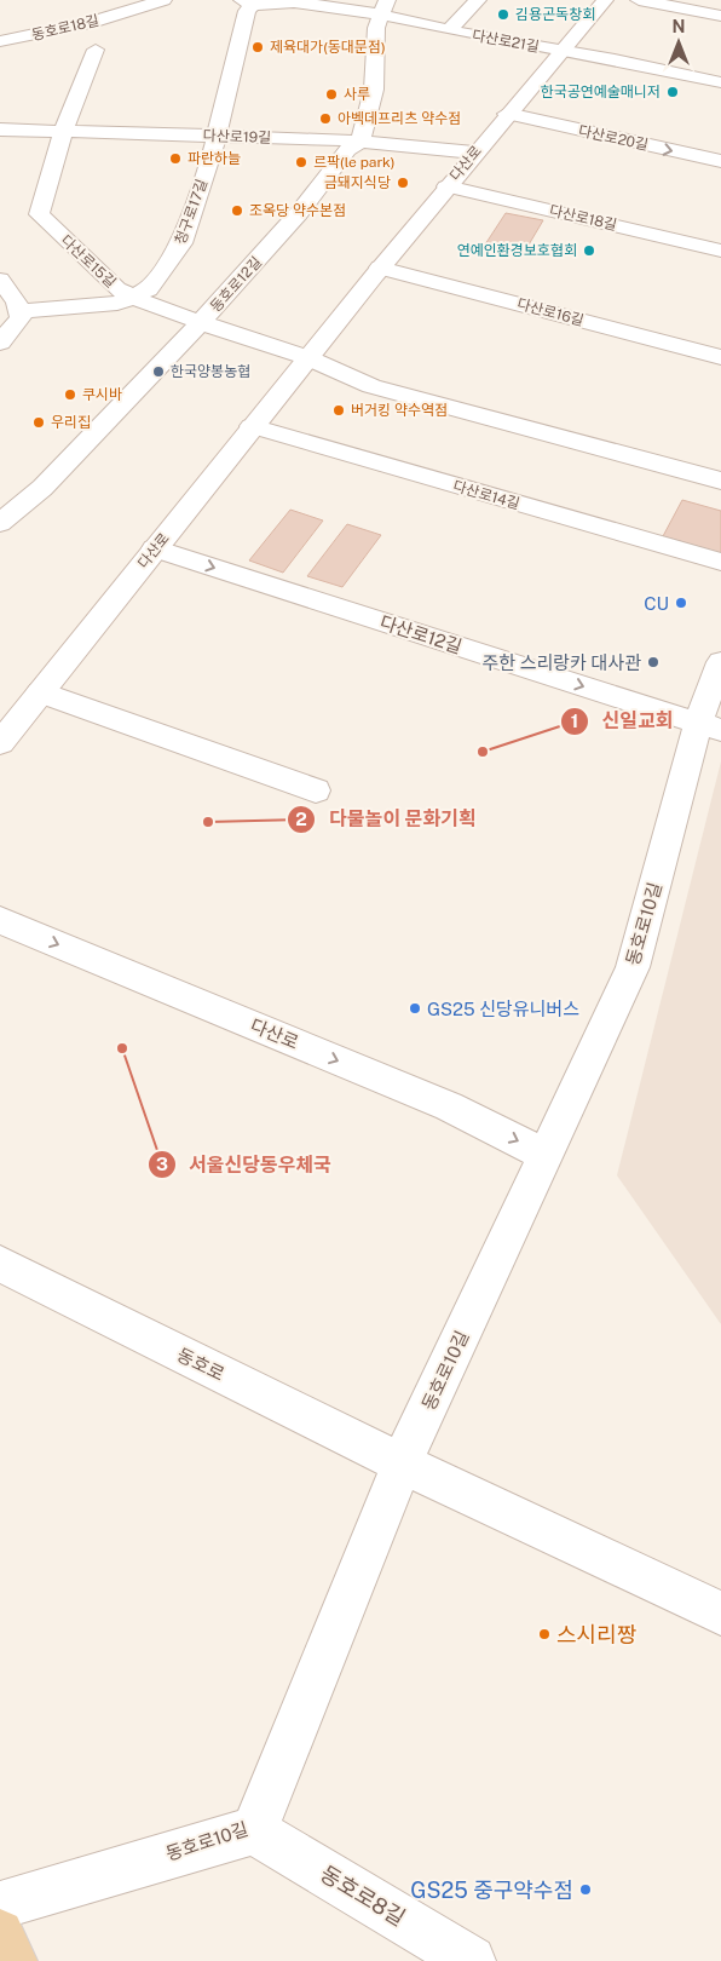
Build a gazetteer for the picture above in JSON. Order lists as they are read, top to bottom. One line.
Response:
{"streets":{"street":["동호로18길","다산로21길","다산로19길","다산로20길","다산로","청구로17길","다산로18길","다산로15길","동호로12길","다산로16길","다산로14길","다산로12길","동호로10길","동호로","동호로8길"]},"crossings":[["다산로21길","다산로"],["다산로21길","청구로17길"],["다산로19길","다산로"],["다산로19길","청구로17길"],["다산로19길","다산로15길"],["다산로19길","동호로12길"],["다산로20길","다산로"],["다산로","다산로18길"],["다산로","다산로15길"],["다산로","다산로16길"],["다산로","다산로14길"],["다산로","다산로12길"],["다산로","동호로10길"],["청구로17길","다산로15길"],["다산로15길","동호로12길"],["다산로12길","동호로10길"],["동호로10길","동호로"],["동호로10길","동호로8길"]],"places":["김용곤독창회","제육대가(동대문점)","한국공연예술매니저","사루","아벡데프리츠 약수점","파란하늘","르팍(le park)","금돼지식당","조옥당 약수본점","연예인환경보호협회","한국양봉농협","쿠시바","버거킹 약수역점","우리집","CU","주한 스리랑카 대사관","신일교회","다물놀이 문화기획","GS25 신당유니버스","서울신당동우체국","스시리짱","GS25 중구약수점"],"north":"top"}
